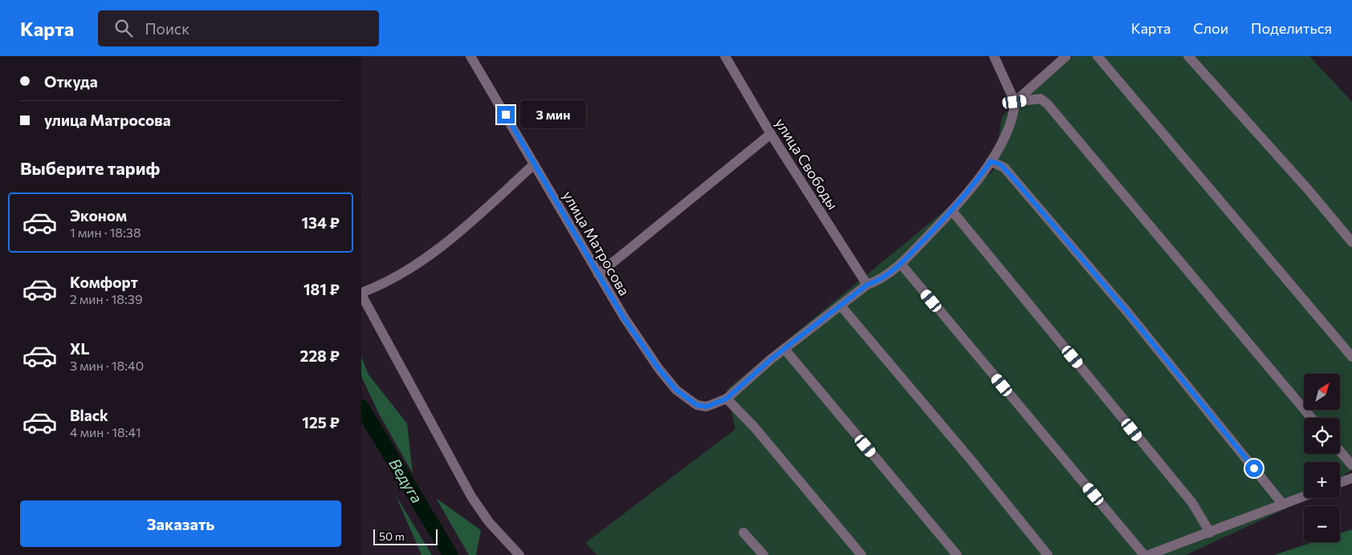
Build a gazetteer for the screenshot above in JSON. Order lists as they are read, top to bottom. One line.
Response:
{"streets":{"street":["улица Свободы","улица Матросова"]},"crossings":[["улица Свободы","улица Матросова"]],"water":["Ведуга"],"scale_bar":"50 m","north":"top right","page":{"header":"Карта","search":"Поиск","nav":["Карта","Слои","Поделиться"],"banner":["Откуда","улица Матросова"],"bubble":"3 мин","heading":"Выберите тариф","list":[{"name":"Эконом","note":"1 мин · 18:38","value":"134 ₽"},{"name":"Комфорт","note":"2 мин · 18:39","value":"181 ₽"},{"name":"XL","note":"3 мин · 18:40","value":"228 ₽"},{"name":"Black","note":"4 мин · 18:41","value":"125 ₽"}],"map_buttons":["+","−"],"buttons":"Заказать","scale":"50 m"}}
